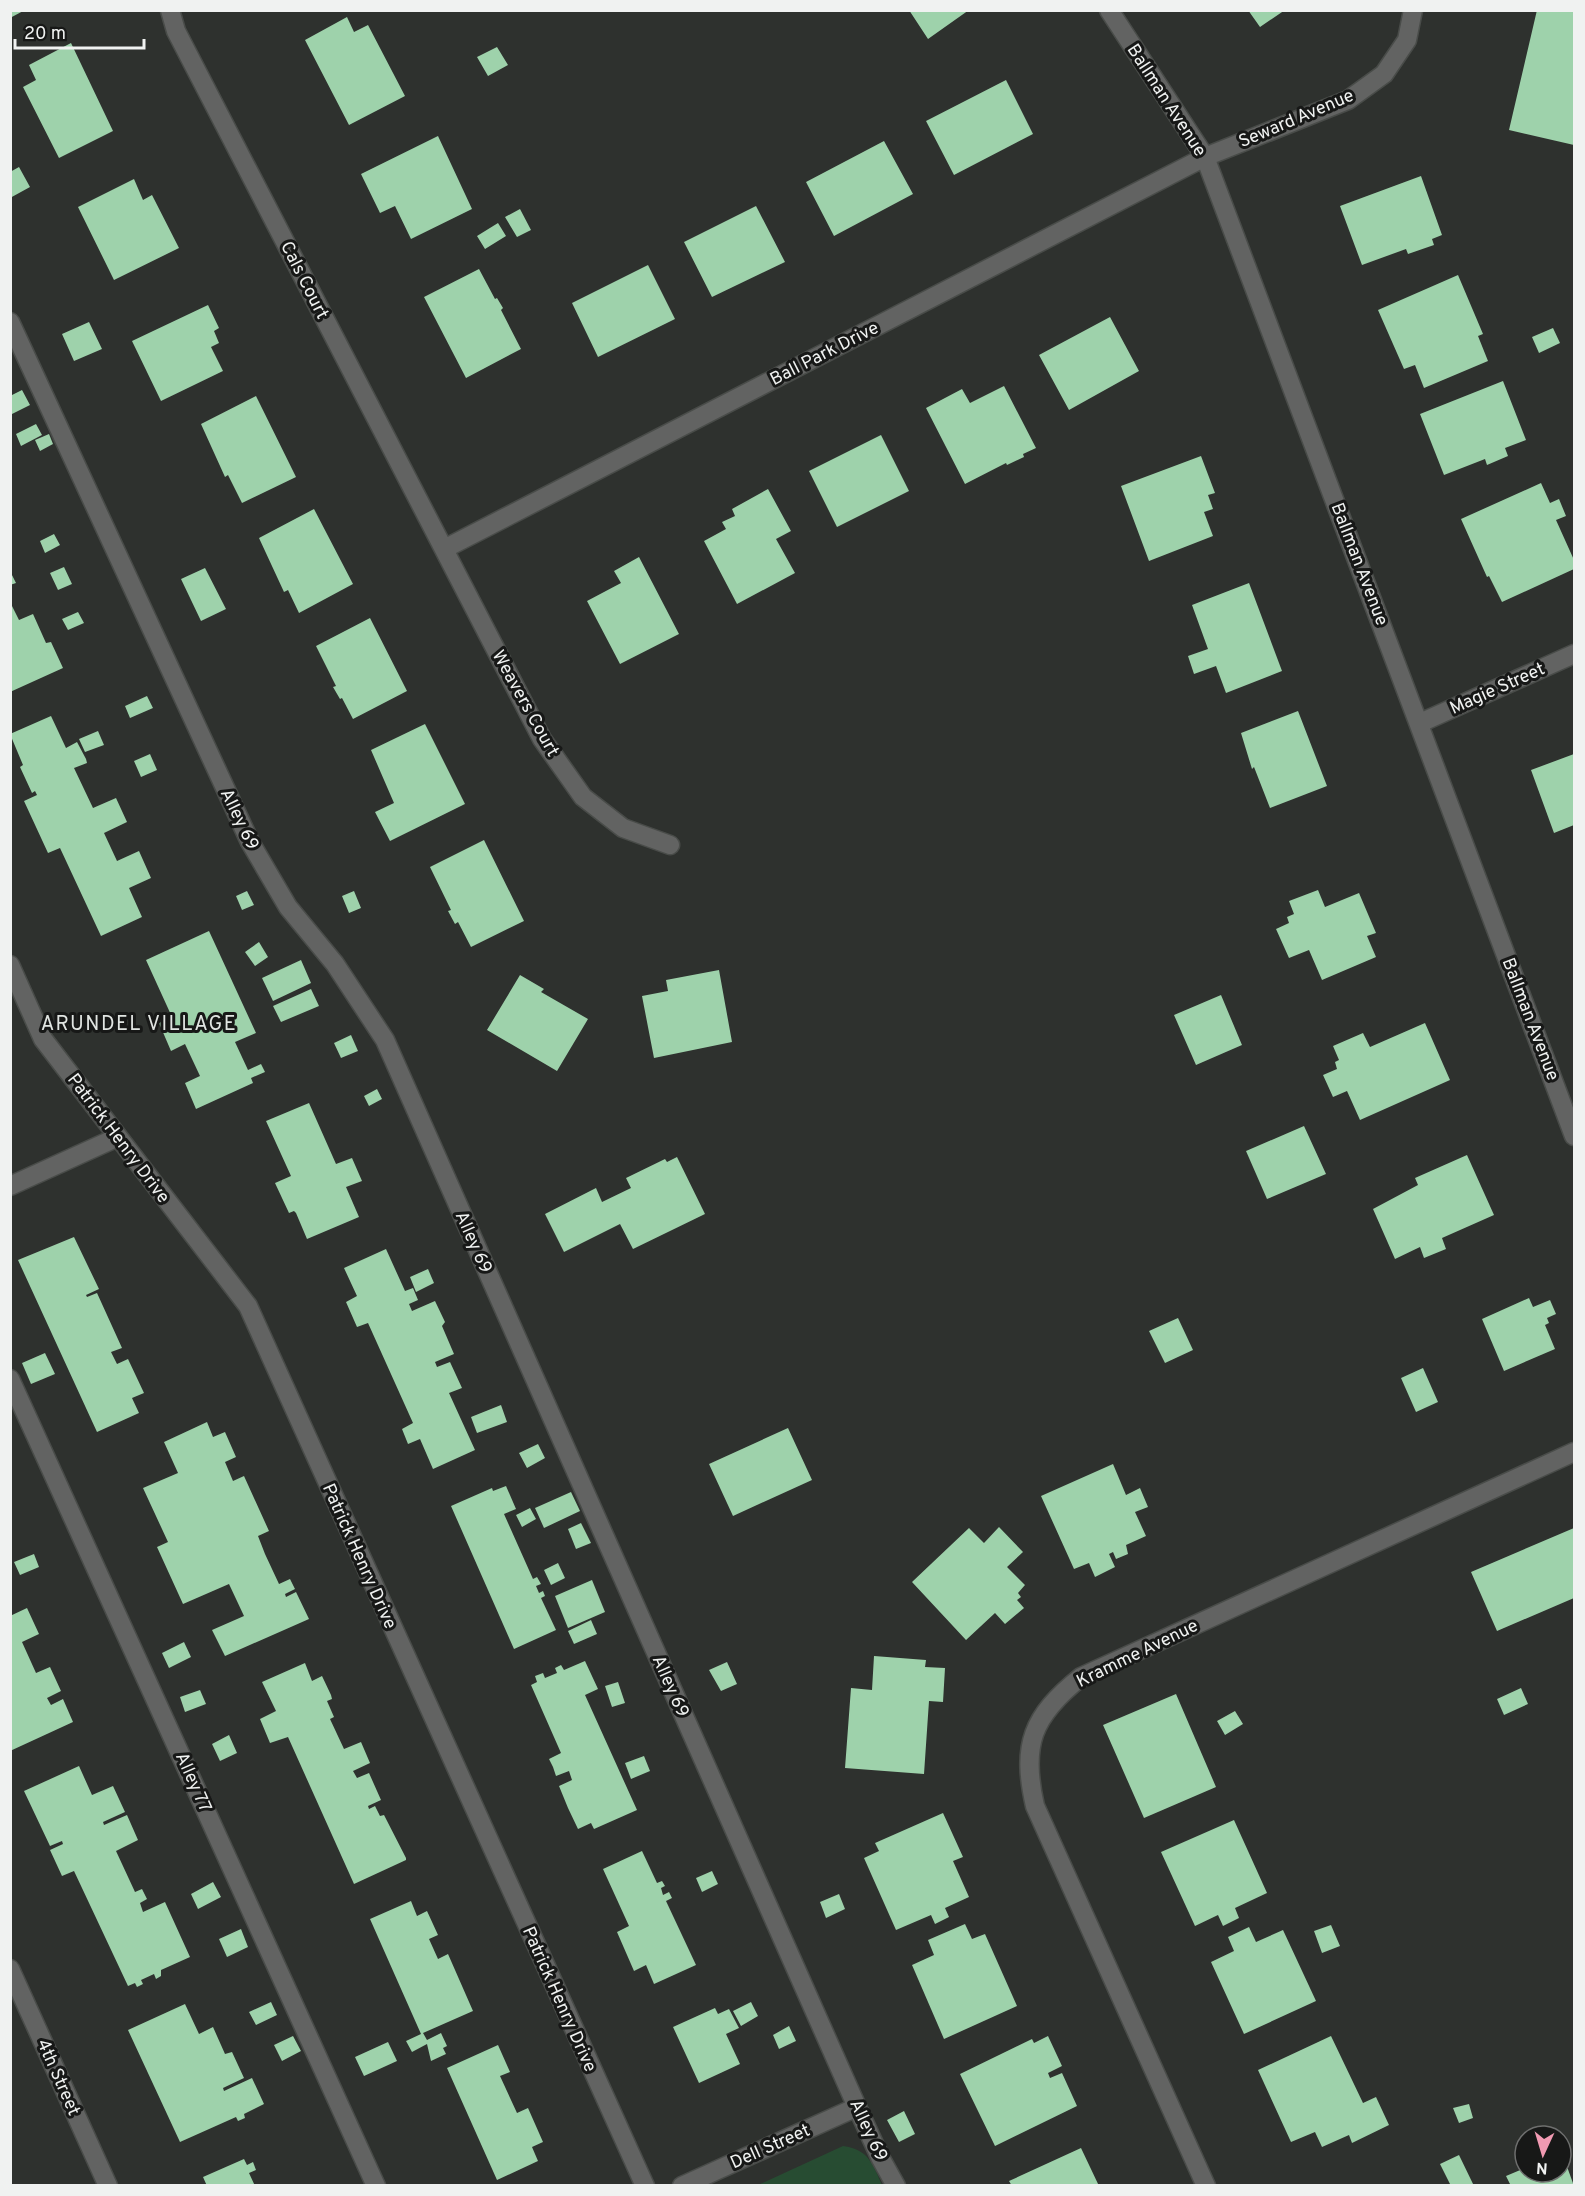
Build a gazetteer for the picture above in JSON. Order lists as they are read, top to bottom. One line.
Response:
{"streets":{"street":["Ballman Avenue","Seward Avenue","Cals Court","Ball Park Drive","Magie Street","Weavers Court","Alley 69","Patrick Henry Drive","Kramme Avenue","Alley 77","4th Street","Dell Street"]},"crossings":[["Ballman Avenue","Seward Avenue"],["Ballman Avenue","Ball Park Drive"],["Ballman Avenue","Magie Street"],["Seward Avenue","Ball Park Drive"],["Cals Court","Ball Park Drive"],["Cals Court","Weavers Court"],["Ball Park Drive","Weavers Court"],["Alley 69","Dell Street"]],"districts":["ARUNDEL VILLAGE"],"scale_bar":"20 m","north":"bottom"}
